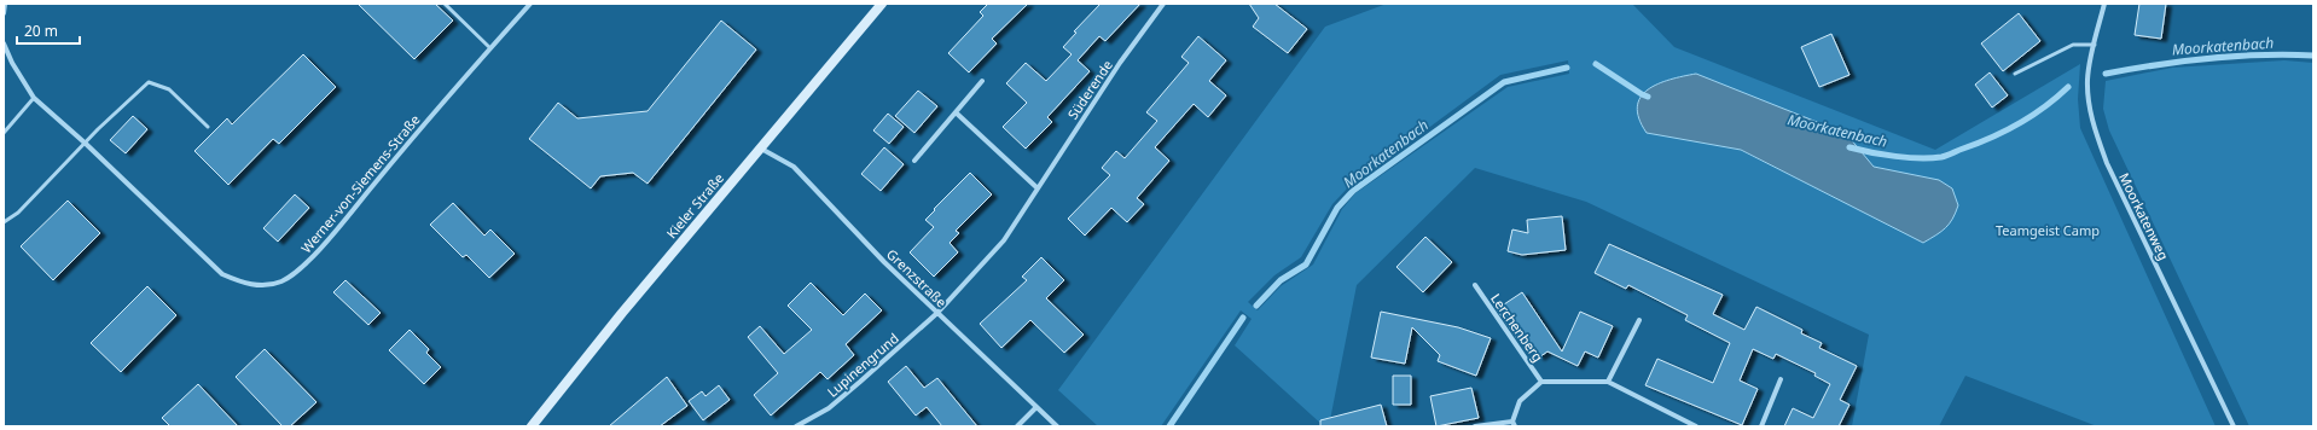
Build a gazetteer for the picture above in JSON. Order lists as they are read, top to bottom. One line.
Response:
{"streets":{"street":["Süderende","Werner-von-Siemens-Straße","Kieler Straße","Moorkatenweg","Grenzstraße","Lerchenberg","Lupinengrund"]},"crossings":[["Süderende","Grenzstraße"],["Süderende","Lupinengrund"],["Kieler Straße","Grenzstraße"],["Grenzstraße","Lupinengrund"]],"water":["Moorkatenbach"],"parks":["Teamgeist Camp"],"scale_bar":"20 m"}
